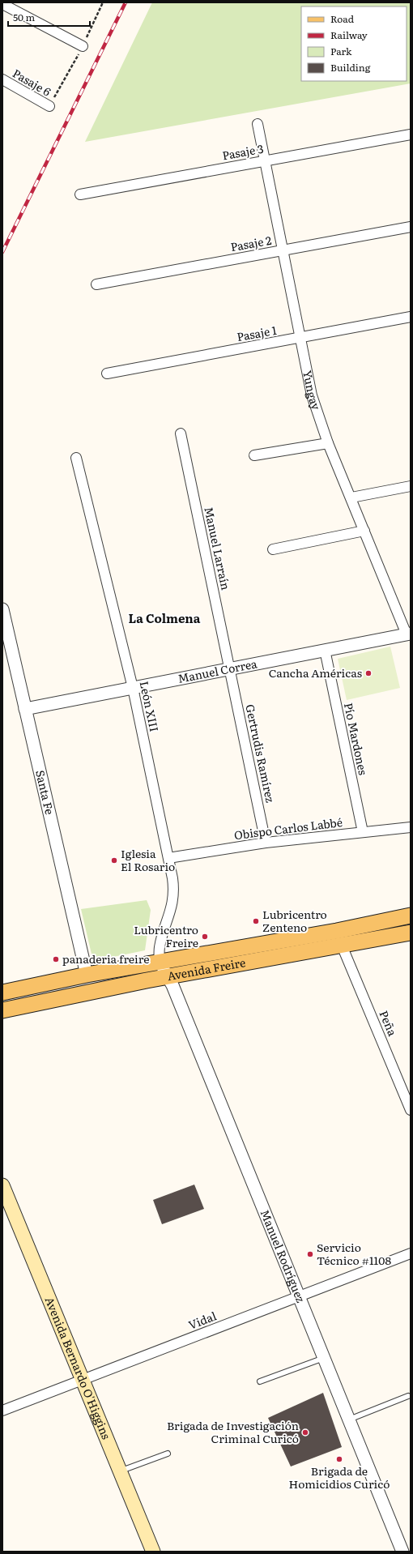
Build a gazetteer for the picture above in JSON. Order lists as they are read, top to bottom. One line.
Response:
{"streets":{"main road":["Avenida Freire","Avenida Bernardo O'Higgins"],"street":["Pasaje 6","Pasaje 3","Pasaje 2","Pasaje 1","Yungay","Manuel Larraín","Manuel Correa","León XIII","Pío Mardones","Gertrudis Ramírez","Santa Fe","Obispo Carlos Labbé","Peña","Manuel Rodríguez","Vidal"]},"crossings":[["Pasaje 3","Yungay"],["Pasaje 2","Yungay"],["Pasaje 1","Yungay"],["Yungay","Manuel Correa"],["Manuel Larraín","Manuel Correa"],["Manuel Larraín","Gertrudis Ramírez"],["Manuel Correa","León XIII"],["Manuel Correa","Pío Mardones"],["Manuel Correa","Gertrudis Ramírez"],["Manuel Correa","Santa Fe"],["León XIII","Obispo Carlos Labbé"],["León XIII","Avenida Freire"],["León XIII","Manuel Rodríguez"],["Pío Mardones","Obispo Carlos Labbé"],["Gertrudis Ramírez","Obispo Carlos Labbé"],["Santa Fe","Avenida Freire"],["Avenida Freire","Peña"],["Avenida Freire","Manuel Rodríguez"],["Manuel Rodríguez","Vidal"],["Vidal","Avenida Bernardo O'Higgins"]],"districts":["La Colmena"],"places":["Cancha Américas","Iglesia El Rosario","Lubricentro Zenteno","Lubricentro Freire","panaderia freire","Servicio Técnico #1108","Brigada de Investigación Criminal Curicó","Brigada de Homicidios Curicó"],"legend":["Road","Railway","Park","Building"],"scale_bar":"50 m"}
